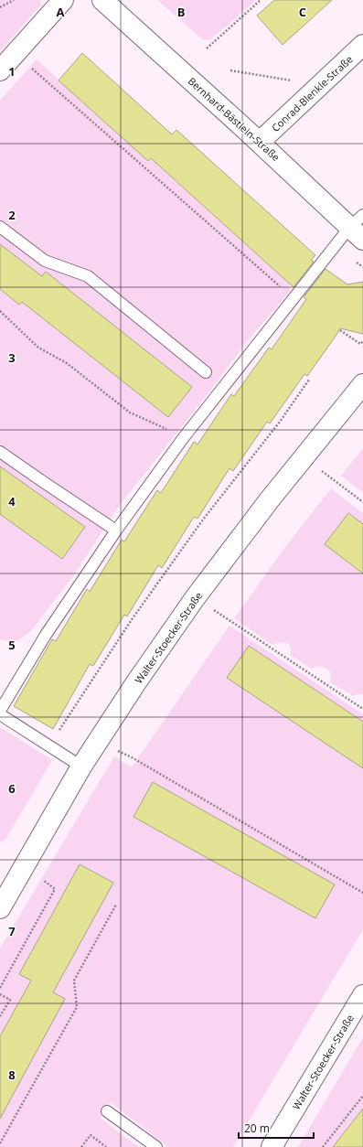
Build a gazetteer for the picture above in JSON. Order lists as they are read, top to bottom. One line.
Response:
{"streets":{"street":["Conrad-Blenkle-Straße","Bernhard-Bästlein-Straße","Walter-Stoecker-Straße"]},"crossings":[["Conrad-Blenkle-Straße","Bernhard-Bästlein-Straße"]],"scale_bar":"20 m","grid":{"columns":["A","B","C"],"rows":["1","2","3","4","5","6","7","8"]}}
